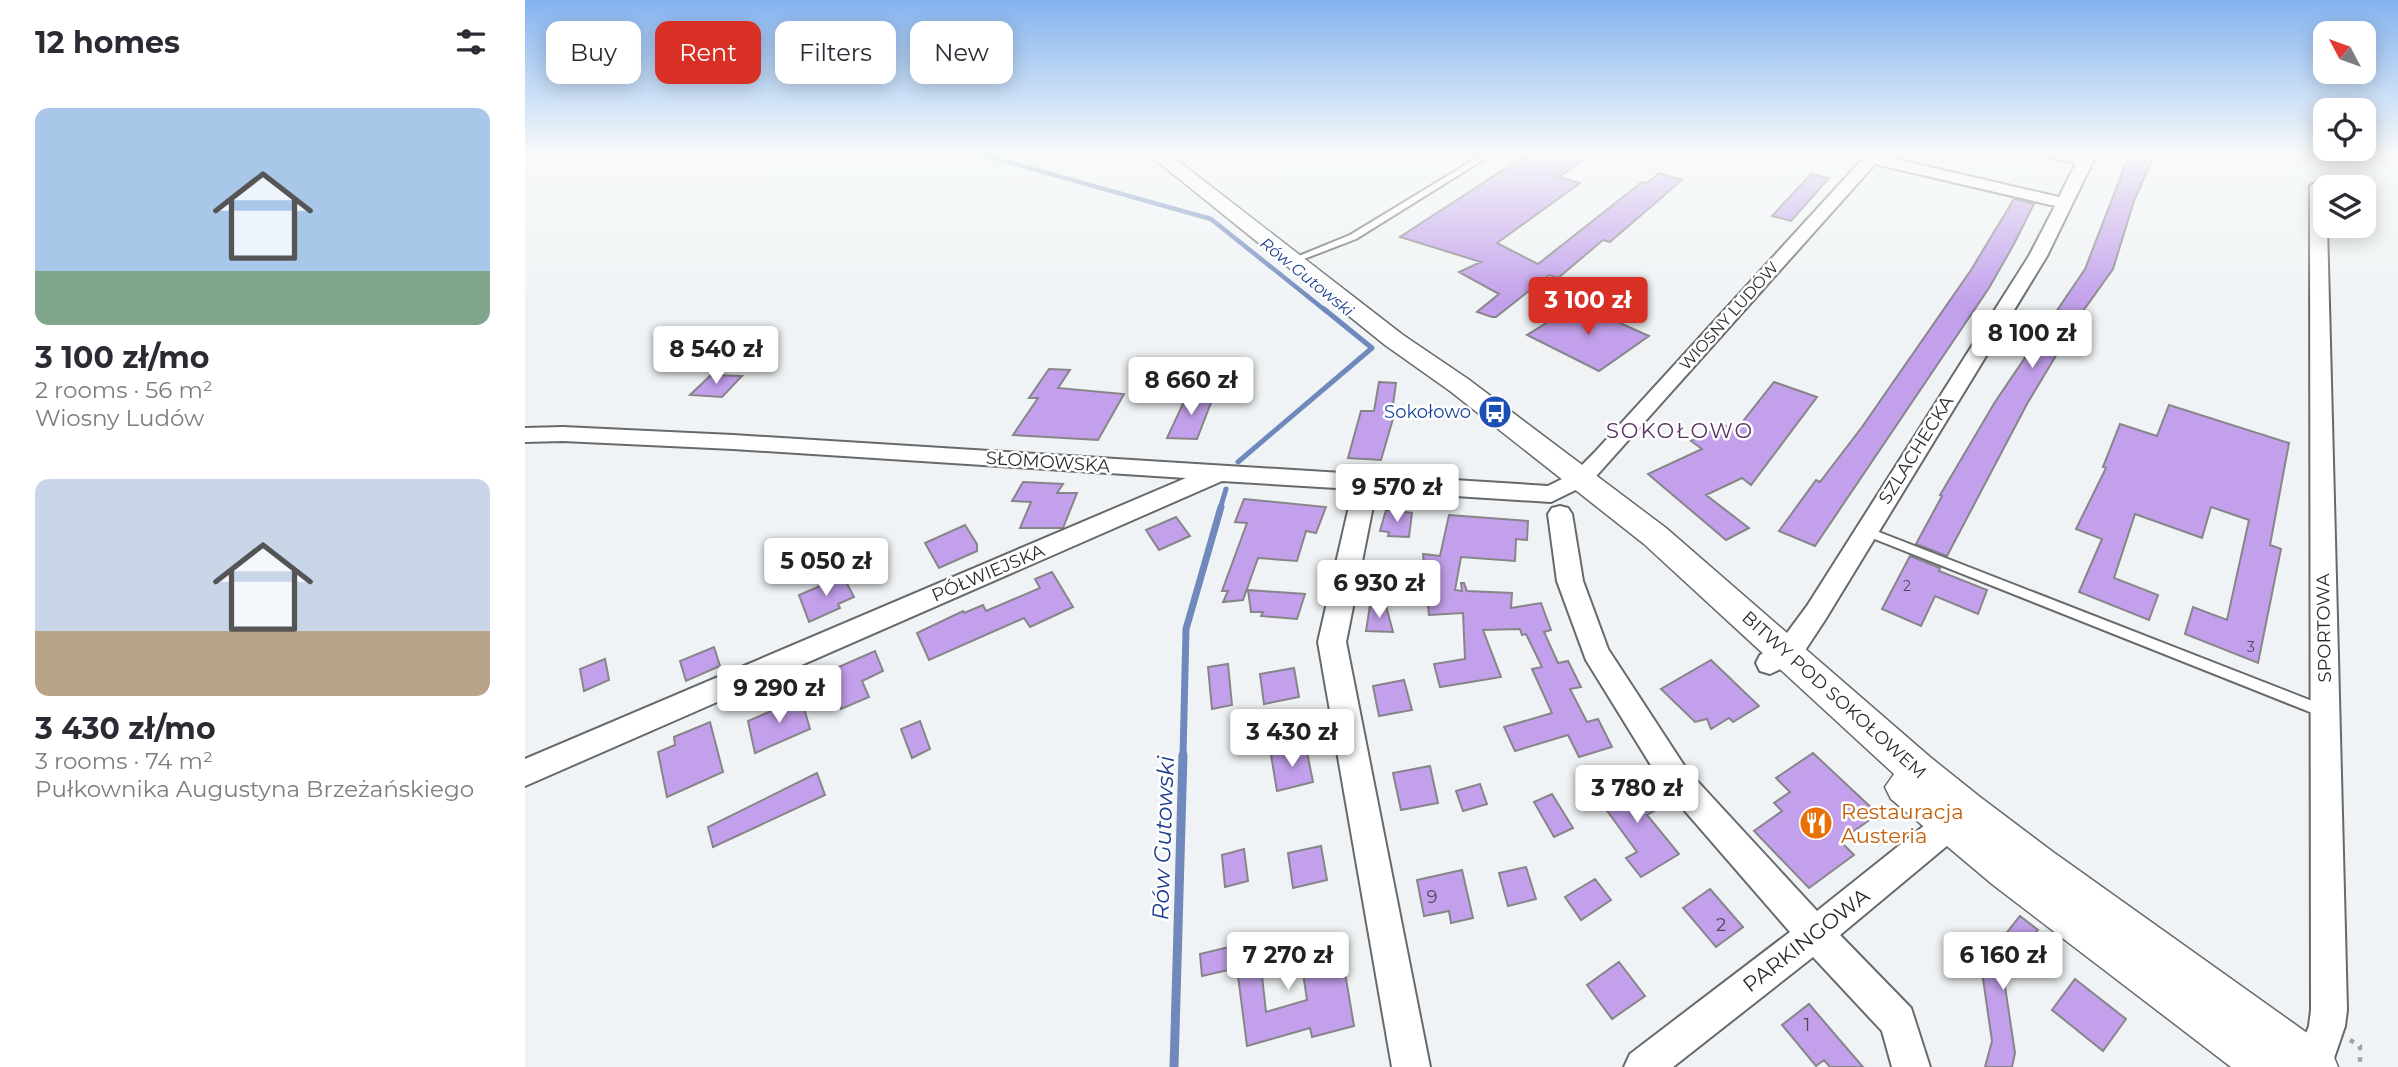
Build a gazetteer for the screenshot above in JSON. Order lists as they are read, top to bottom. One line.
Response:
{"streets":{"street":["WIOSNY LUDÓW","SZLACHECKA","SŁOMOWSKA","PÓŁWIEJSKA","SPORTOWA","BITWY POD SOKOŁOWEM","PARKINGOWA"]},"crossings":[["WIOSNY LUDÓW","SŁOMOWSKA"],["WIOSNY LUDÓW","BITWY POD SOKOŁOWEM"],["SZLACHECKA","BITWY POD SOKOŁOWEM"],["SŁOMOWSKA","PÓŁWIEJSKA"],["SŁOMOWSKA","BITWY POD SOKOŁOWEM"],["SPORTOWA","BITWY POD SOKOŁOWEM"],["BITWY POD SOKOŁOWEM","PARKINGOWA"]],"districts":["SOKOŁOWO"],"water":["Rów Gutowski"],"places":{"bus stop":["Sokołowo"],"restaurant":["Restauracja Austeria"]},"house_numbers":["2","3","9","2","1"],"north":"top left","page":{"heading":"12 homes","chip":["Buy","Rent","Filters","New"],"list":[{"name":"3 100 zł/mo","note":"2 rooms · 56 m² · Wiosny Ludów"},{"name":"3 430 zł/mo","note":"3 rooms · 74 m² · Pułkownika Augustyna Brzeżańskiego"}],"price":["3 100 zł","8 100 zł","8 540 zł","8 660 zł","9 570 zł","5 050 zł","6 930 zł","9 290 zł","3 430 zł","3 780 zł","7 270 zł","6 160 zł"]}}
